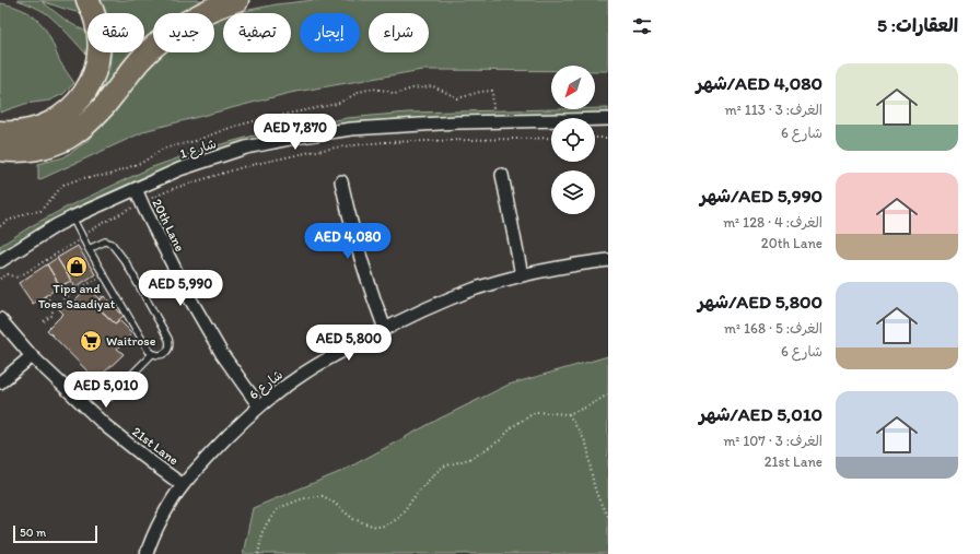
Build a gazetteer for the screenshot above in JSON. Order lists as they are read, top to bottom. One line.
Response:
{"streets":{"street":["شارع 1","20th Lane","شارع 6","21st Lane"]},"crossings":[["شارع 1","20th Lane"],["20th Lane","شارع 6"],["شارع 6","21st Lane"]],"places":{"shop":["Tips and Toes Saadiyat"],"supermarket":["Waitrose"]},"scale_bar":"50 m","north":"bottom left","page":{"heading":"العقارات: 5","chip":["شراء","إيجار","تصفية","جديد","شقة"],"list":[{"name":"AED 4,080/شهر","note":"الغرف: 3 · 113 m² · شارع 6"},{"name":"AED 5,990/شهر","note":"الغرف: 4 · 128 m² · 20th Lane"},{"name":"AED 5,800/شهر","note":"الغرف: 5 · 168 m² · شارع 6"},{"name":"AED 5,010/شهر","note":"الغرف: 3 · 107 m² · 21st Lane"}],"price":["AED 7,870","AED 4,080","AED 5,990","AED 5,800","AED 5,010"],"scale":"50 m"}}
